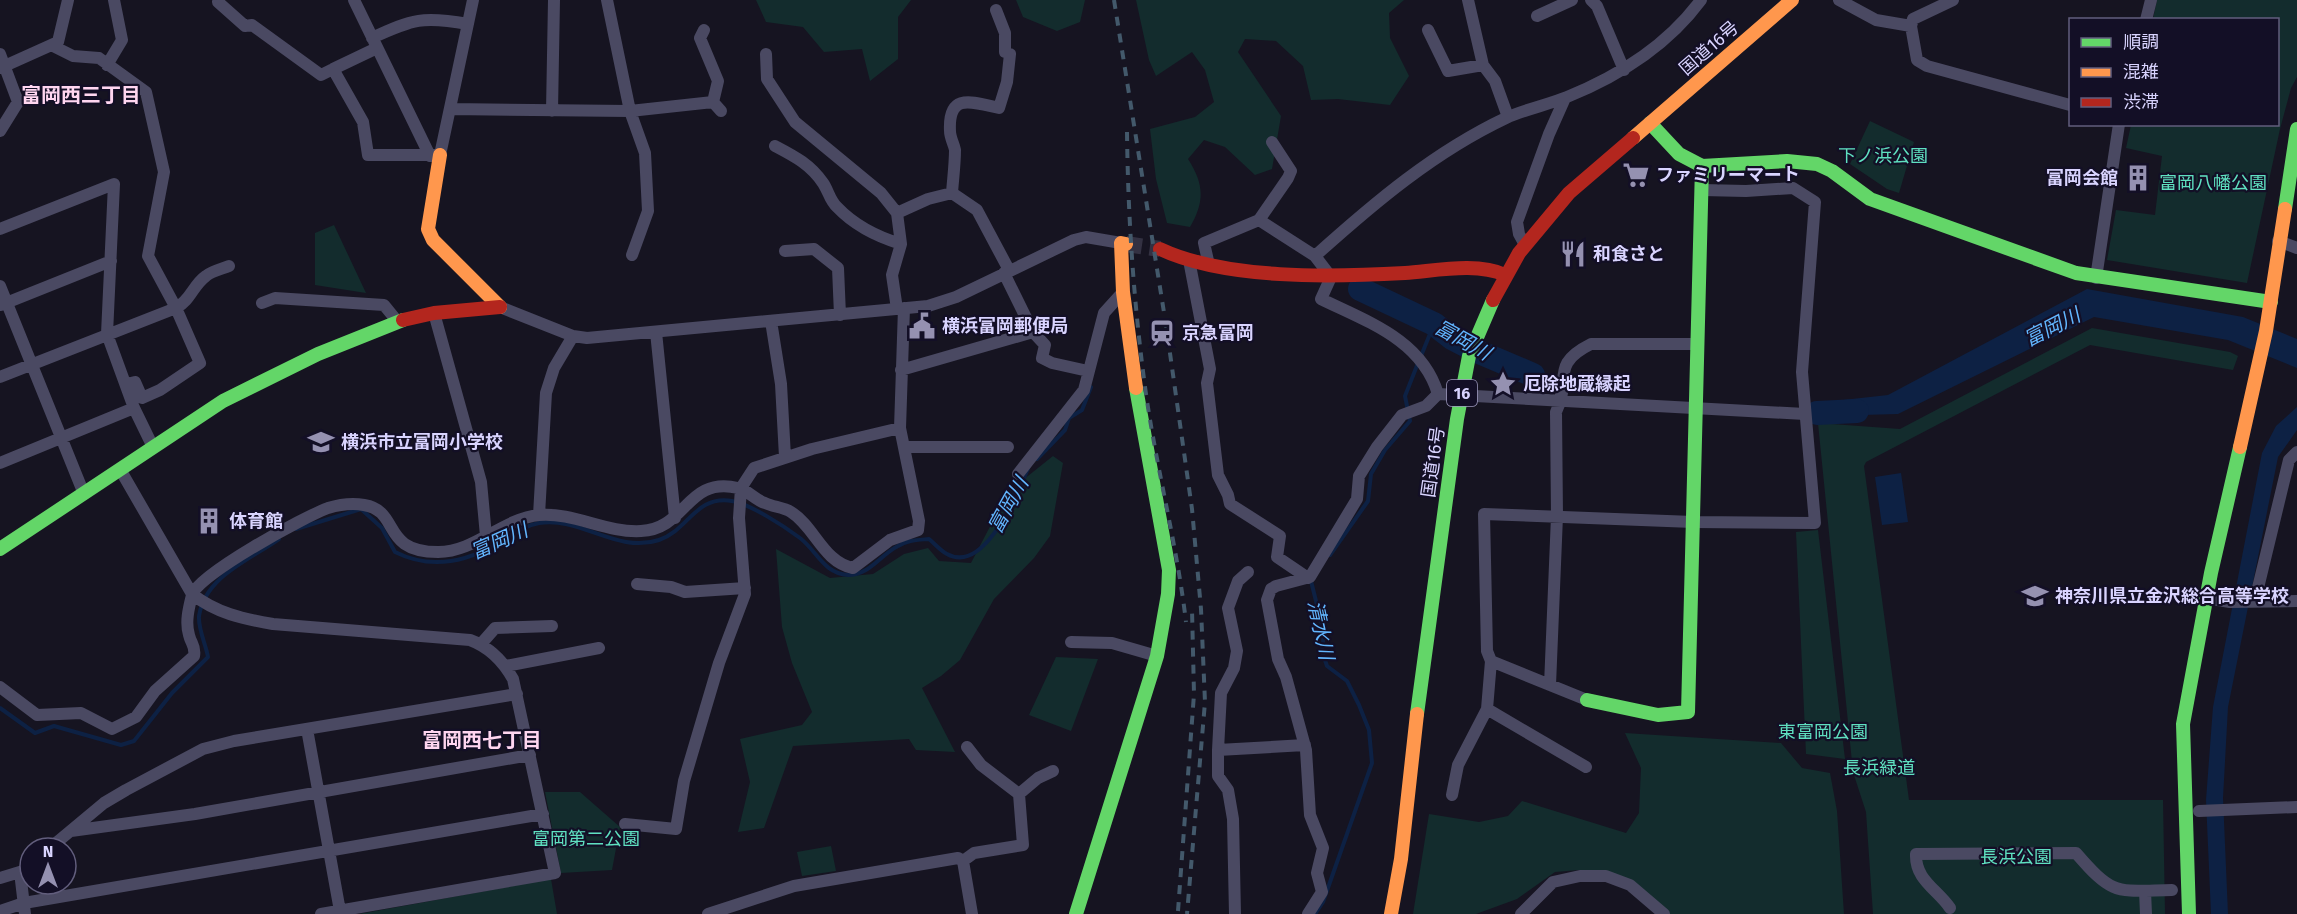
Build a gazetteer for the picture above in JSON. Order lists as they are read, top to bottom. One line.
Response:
{"streets":{"main road":["国道16号","16"]},"districts":["富岡西三丁目","富岡西七丁目"],"water":["富岡川","清水川"],"parks":["下ノ浜公園","富岡八幡公園","東富岡公園","長浜緑道","富岡第二公園","長浜公園"],"places":{"supermarket":["ファミリーマート"],"building":["富岡会館","体育館"],"restaurant":["和食さと"],"public building":["横浜富岡郵便局"],"station":["京急富岡"],"place":["厄除地蔵縁起"],"school or university":["横浜市立富岡小学校","神奈川県立金沢総合高等学校"]},"legend":["順調","混雑","渋滞"],"north":"top"}
